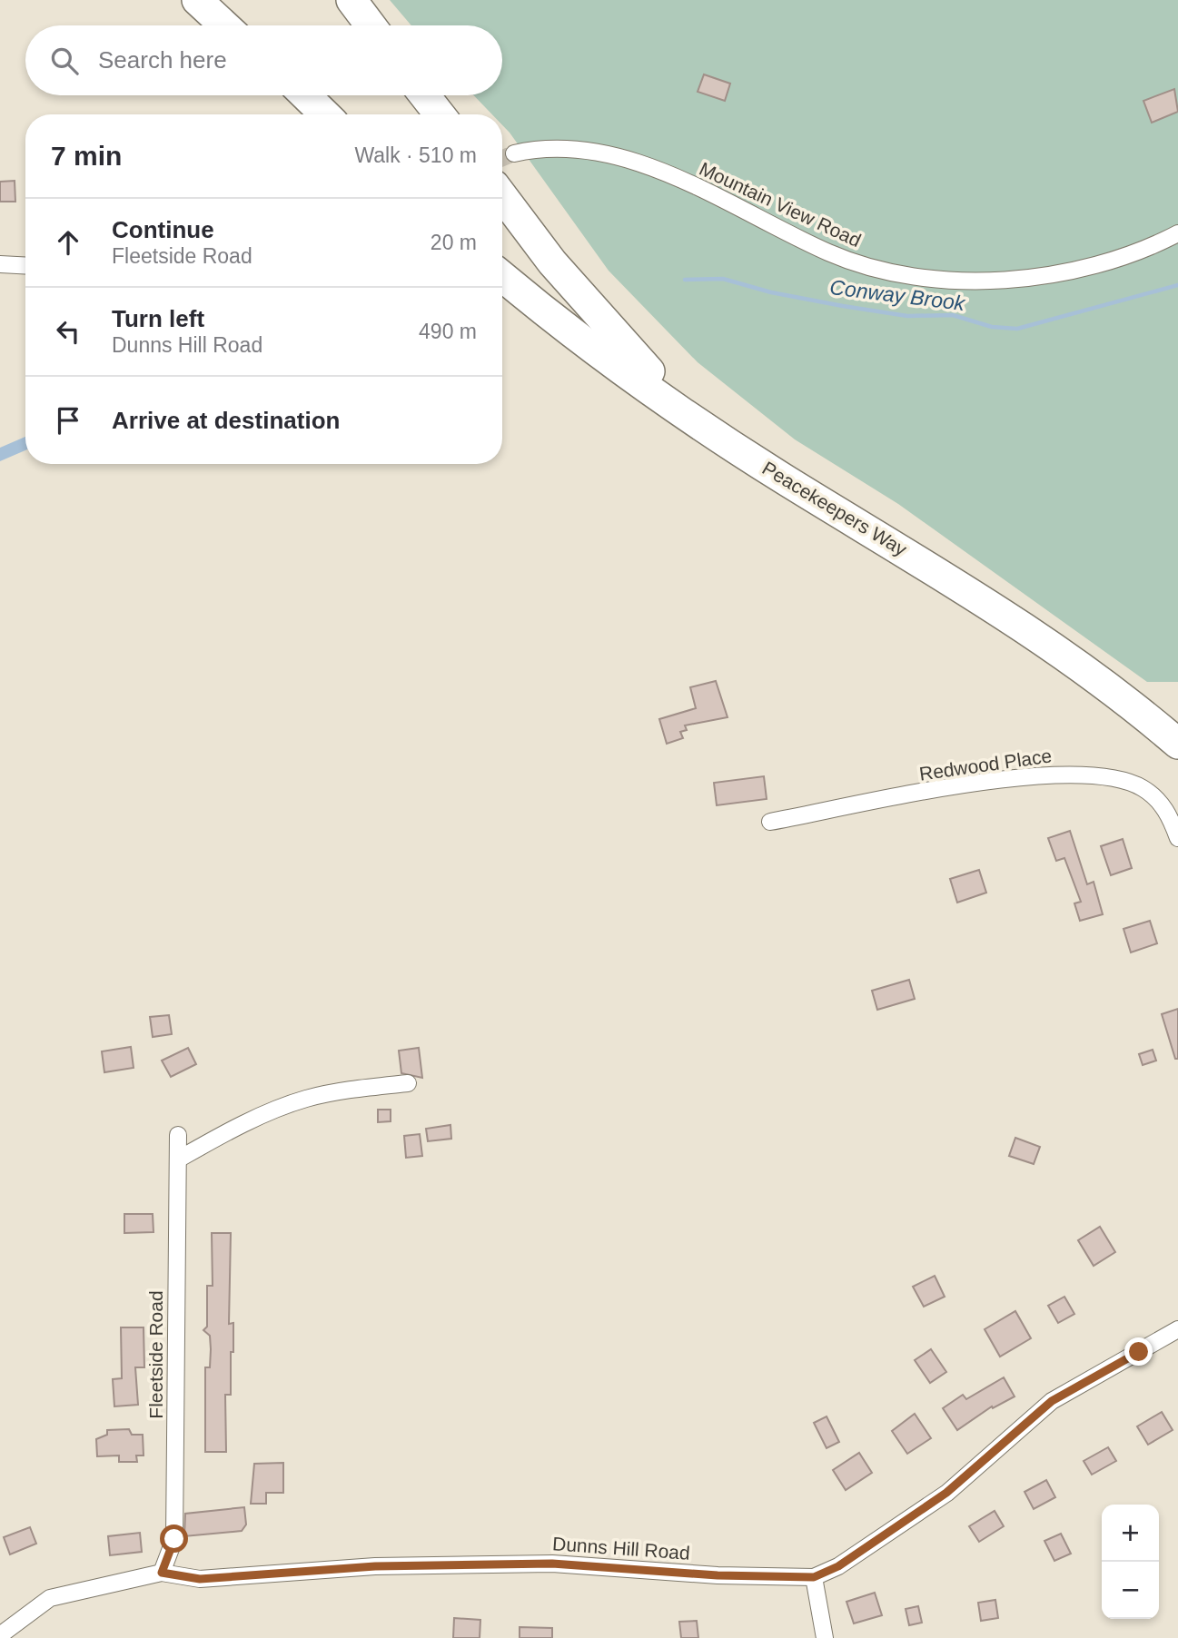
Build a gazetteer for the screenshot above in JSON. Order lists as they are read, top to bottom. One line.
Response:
{"streets":{"highway":["Peacekeepers Way"],"street":["Mountain View Road","Redwood Place","Fleetside Road","Dunns Hill Road"]},"crossings":[["Fleetside Road","Dunns Hill Road"]],"water":["Conway Brook"],"page":{"search":"Search here","heading":["7 min","Walk · 510 m"],"list":[["Continue","Fleetside Road","20 m"],["Turn left","Dunns Hill Road","490 m"],"Arrive at destination"],"map_buttons":["+","−"]}}
